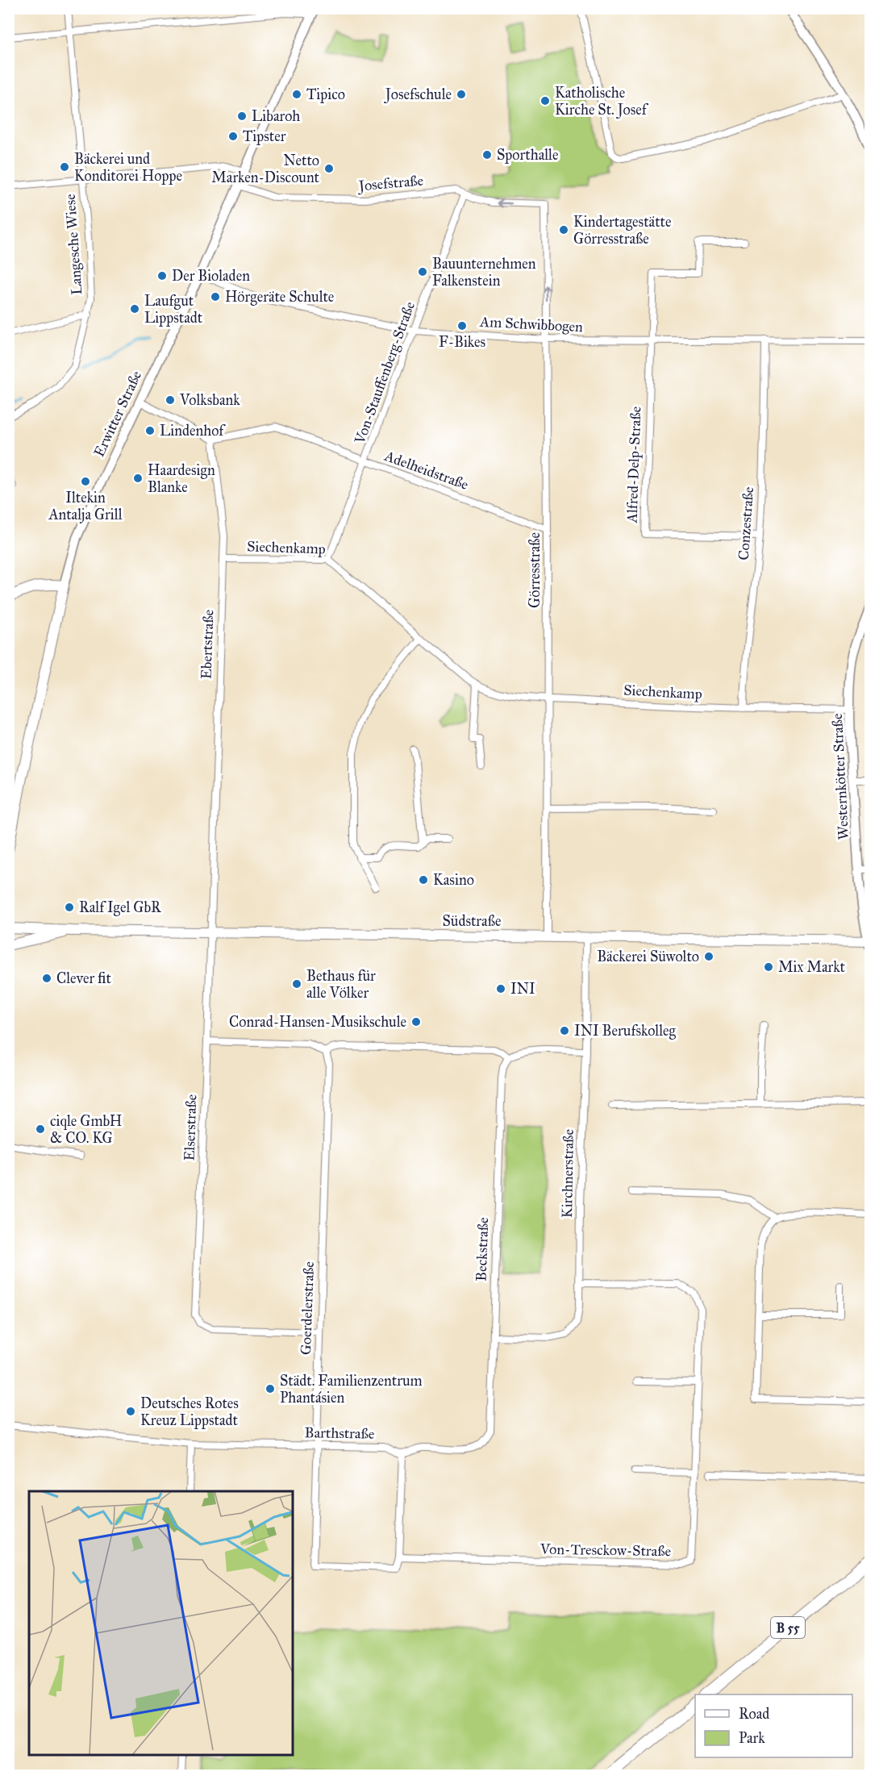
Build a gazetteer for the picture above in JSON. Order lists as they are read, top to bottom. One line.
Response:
{"streets":{"main road":["Erwitter Straße","Südstraße","B 55"],"street":["Josefstraße","Langesche Wiese","Am Schwibbogen","Von-Stauffenberg-Straße","Alfred-Delp-Straße","Adelheidstraße","Conzestraße","Siechenkamp","Görresstraße","Ebertstraße","Westernkötter Straße","Elserstraße","Kirchnerstraße","Beckstraße","Goerdelerstraße","Barthstraße","Von-Tresckow-Straße"]},"crossings":[["Josefstraße","Von-Stauffenberg-Straße"],["Josefstraße","Erwitter Straße"],["Josefstraße","Görresstraße"],["Am Schwibbogen","Von-Stauffenberg-Straße"],["Am Schwibbogen","Erwitter Straße"],["Am Schwibbogen","Alfred-Delp-Straße"],["Am Schwibbogen","Conzestraße"],["Am Schwibbogen","Görresstraße"],["Von-Stauffenberg-Straße","Adelheidstraße"],["Von-Stauffenberg-Straße","Siechenkamp"],["Alfred-Delp-Straße","Conzestraße"],["Adelheidstraße","Görresstraße"],["Adelheidstraße","Ebertstraße"],["Conzestraße","Siechenkamp"],["Siechenkamp","Görresstraße"],["Siechenkamp","Ebertstraße"],["Siechenkamp","Westernkötter Straße"],["Görresstraße","Südstraße"],["Ebertstraße","Südstraße"],["Ebertstraße","Elserstraße"],["Westernkötter Straße","Südstraße"],["Südstraße","Elserstraße"],["Südstraße","Kirchnerstraße"],["Elserstraße","Goerdelerstraße"],["Kirchnerstraße","Beckstraße"],["Kirchnerstraße","Von-Tresckow-Straße"],["Beckstraße","Barthstraße"],["Goerdelerstraße","Barthstraße"],["Goerdelerstraße","Von-Tresckow-Straße"]],"places":["Tipico","Josefschule","Katholische Kirche St. Josef","Libaroh","Tipster","Sporthalle","Bäckerei und Konditorei Hoppe","Netto Marken-Discount","Kindertagestätte Görresstraße","Bauunternehmen Falkenstein","Der Bioladen","Hörgeräte Schulte","Laufgut Lippstadt","F-Bikes","Volksbank","Lindenhof","Haardesign Blanke","Iltekin Antalja Grill","Kasino","Ralf Igel GbR","Bäckerei Süwolto","Mix Markt","Clever fit","Bethaus für alle Völker","INI","Conrad-Hansen-Musikschule","INI Berufskolleg","ciqle GmbH & CO. KG","Städt. Familienzentrum Phantásien","Deutsches Rotes Kreuz Lippstadt"],"legend":["Road","Park"]}
